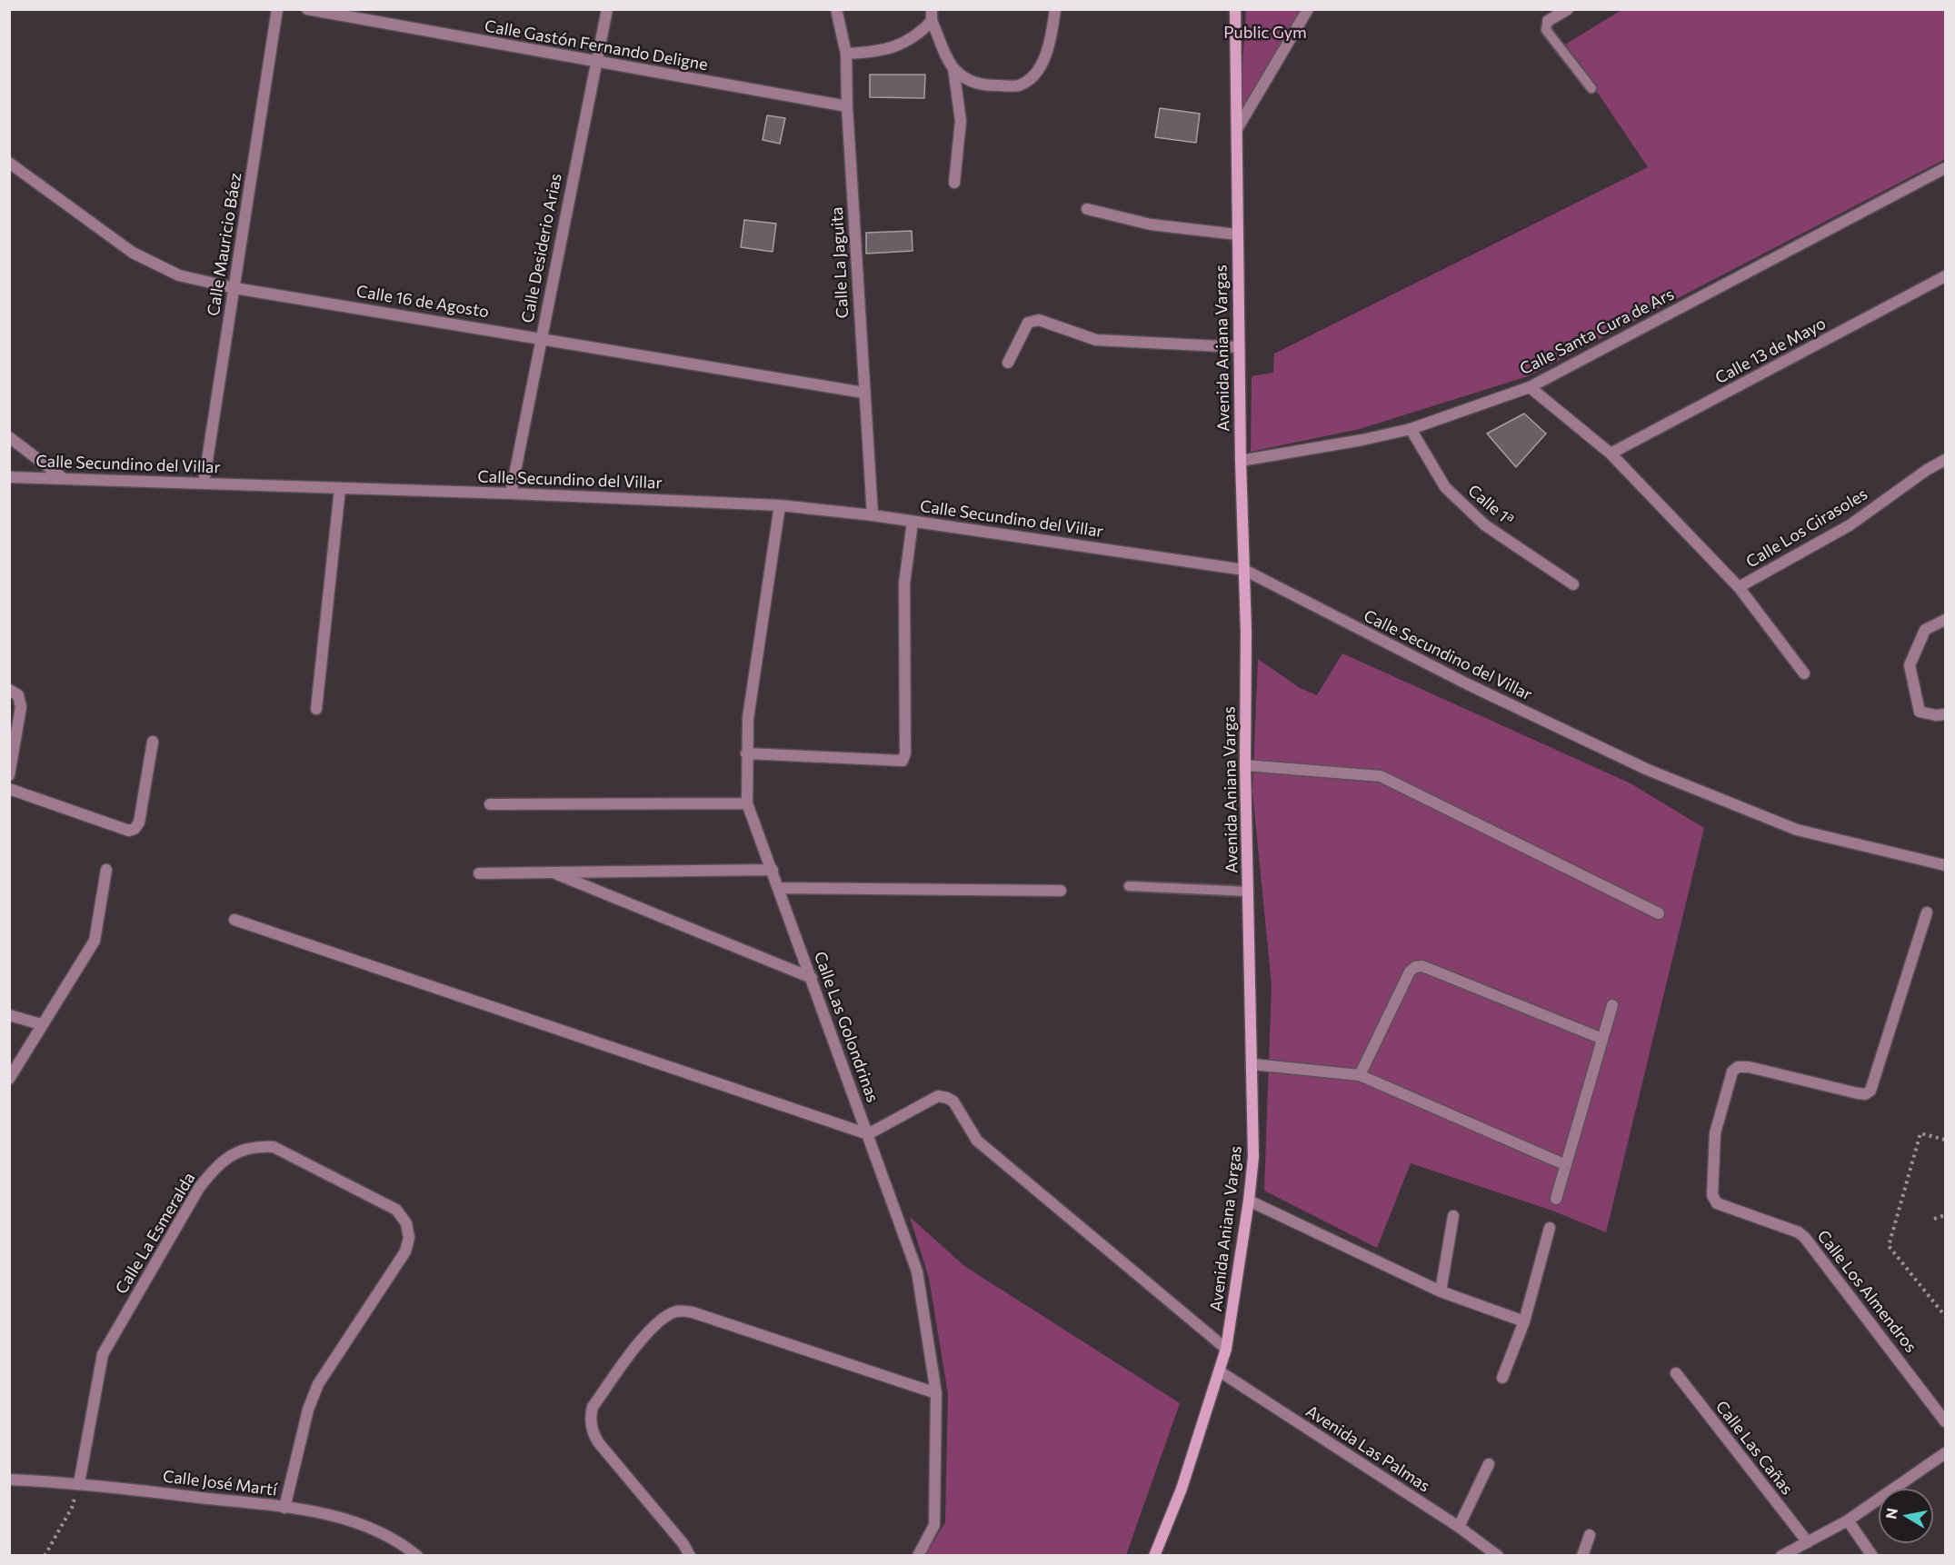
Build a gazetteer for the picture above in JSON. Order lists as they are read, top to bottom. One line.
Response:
{"streets":{"main road":["Avenida Aniana Vargas"],"street":["Calle Gastón Fernando Deligne","Calle Mauricio Báez","Calle Desiderio Arias","Calle La Jaguita","Calle 16 de Agosto","Calle Santa Cura de Ars","Calle 13 de Mayo","Calle Secundino del Villar","Calle 1ª","Calle Los Girasoles","Calle Las Golondrinas","Calle La Esmeralda","Calle Los Almendros","Calle Las Cañas","Avenida Las Palmas","Calle José Martí"]},"crossings":[["Calle Gastón Fernando Deligne","Calle Desiderio Arias"],["Calle Gastón Fernando Deligne","Calle La Jaguita"],["Calle Mauricio Báez","Calle 16 de Agosto"],["Calle Mauricio Báez","Calle Secundino del Villar"],["Calle Desiderio Arias","Calle 16 de Agosto"],["Calle Desiderio Arias","Calle Secundino del Villar"],["Calle La Jaguita","Calle 16 de Agosto"],["Calle La Jaguita","Calle Secundino del Villar"],["Calle Santa Cura de Ars","Avenida Aniana Vargas"],["Calle Santa Cura de Ars","Calle 1ª"],["Avenida Aniana Vargas","Calle Secundino del Villar"],["Avenida Aniana Vargas","Avenida Las Palmas"],["Calle Secundino del Villar","Calle Las Golondrinas"],["Calle La Esmeralda","Calle José Martí"]],"parks":["Public Gym"],"north":"left"}
